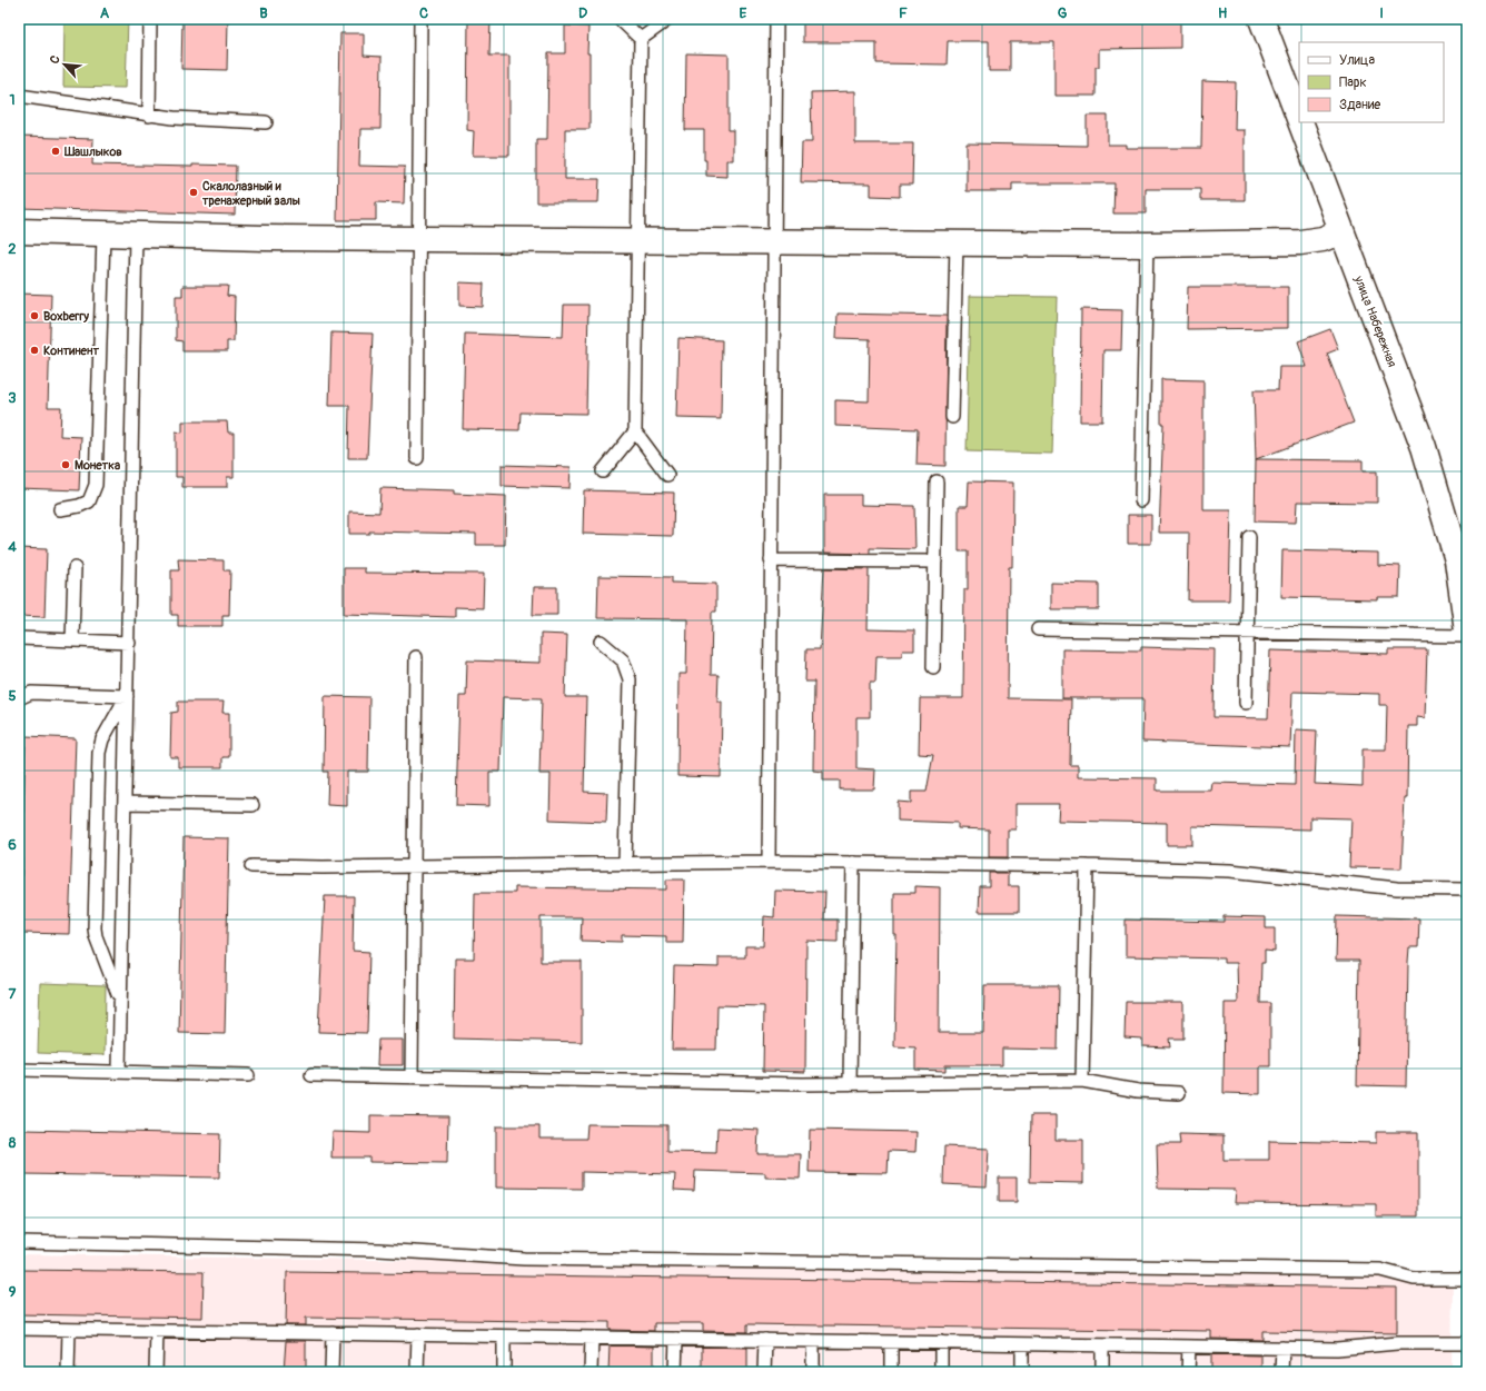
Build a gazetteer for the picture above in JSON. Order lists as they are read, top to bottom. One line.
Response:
{"streets":{"street":["улица Набережная"]},"places":["Шашлыков","Скалолазный и тренажерный залы","Boxberry","Континент","Монетка"],"legend":["Улица","Парк","Здание"],"north":"top left","grid":{"columns":["A","B","C","D","E","F","G","H","I"],"rows":["1","2","3","4","5","6","7","8","9"]}}
